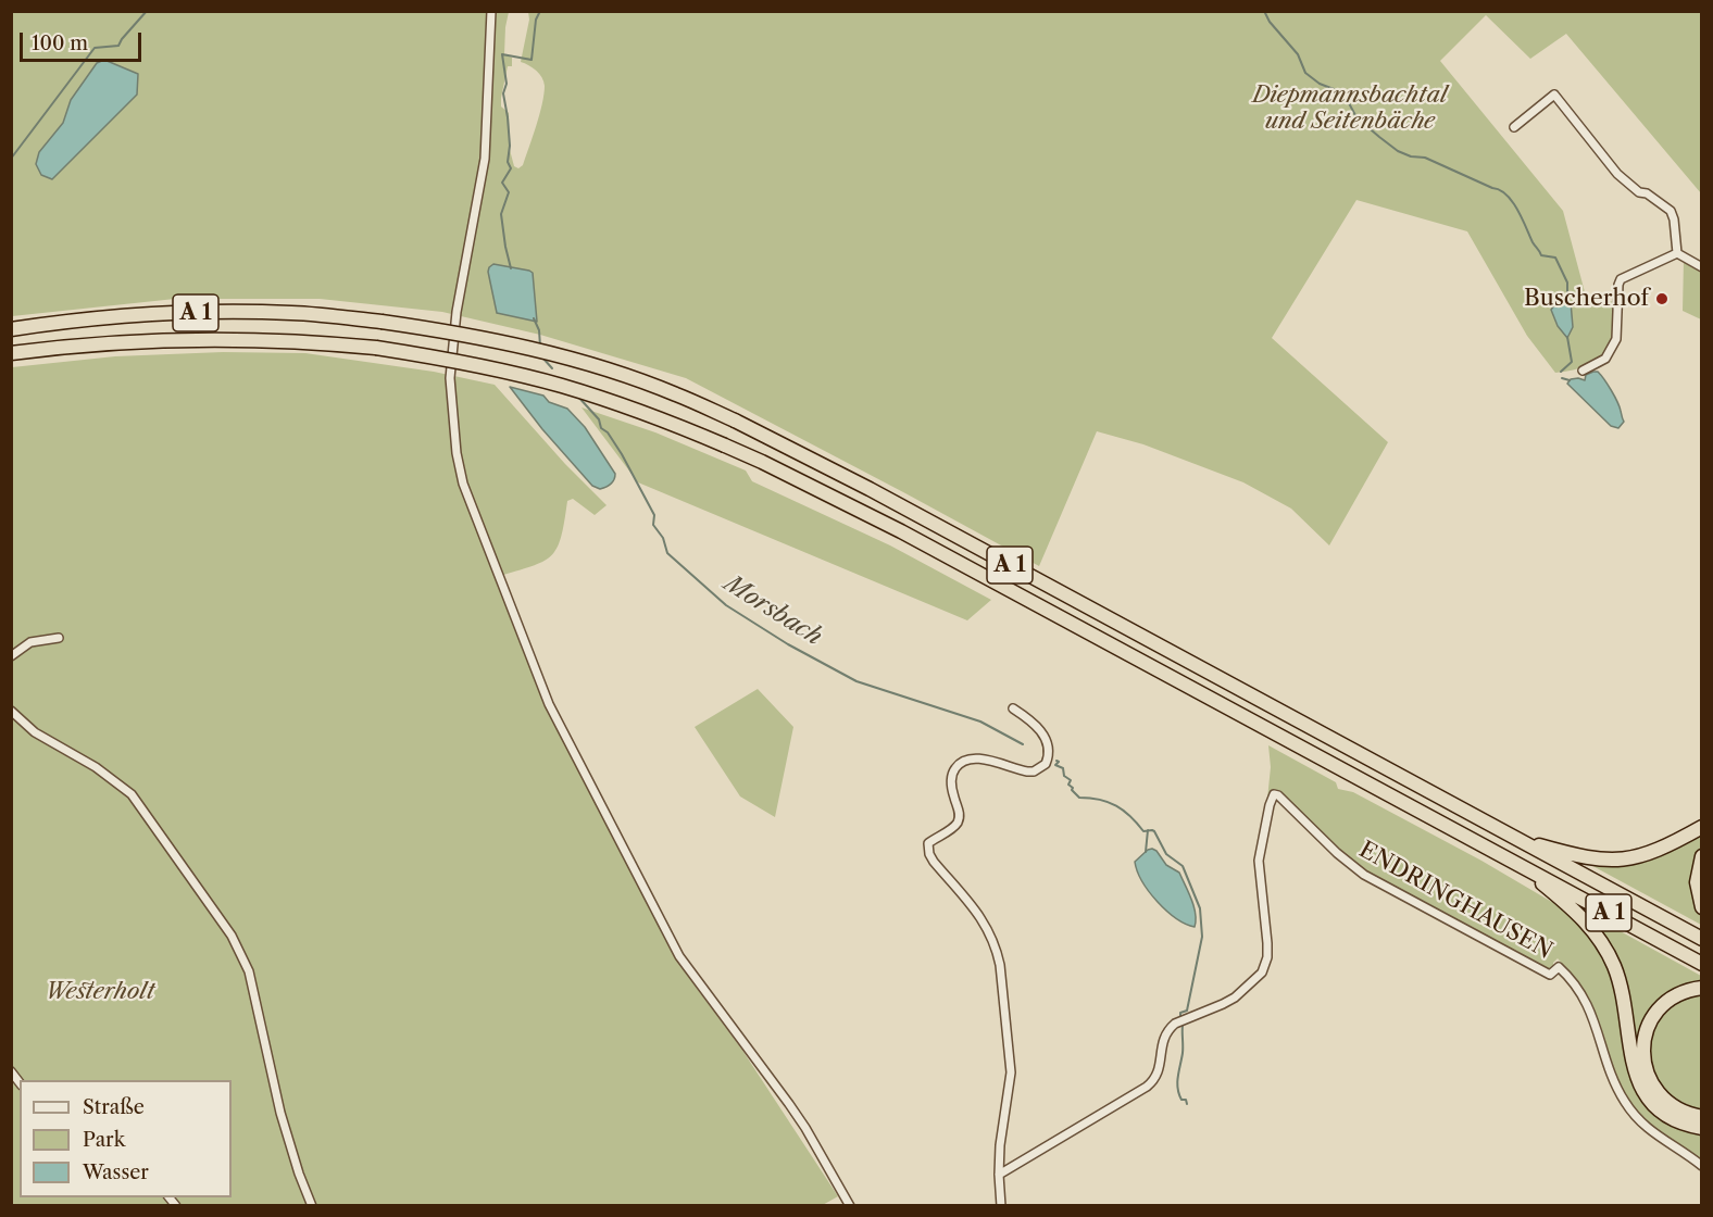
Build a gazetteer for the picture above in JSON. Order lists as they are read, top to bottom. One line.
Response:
{"streets":{"highway":["A 1"],"street":["ENDRINGHAUSEN"]},"water":["Morsbach"],"parks":["Diepmannsbachtal und Seitenbäche","Westerholt"],"places":["Buscherhof"],"legend":["Straße","Park","Wasser"],"scale_bar":"100 m"}
